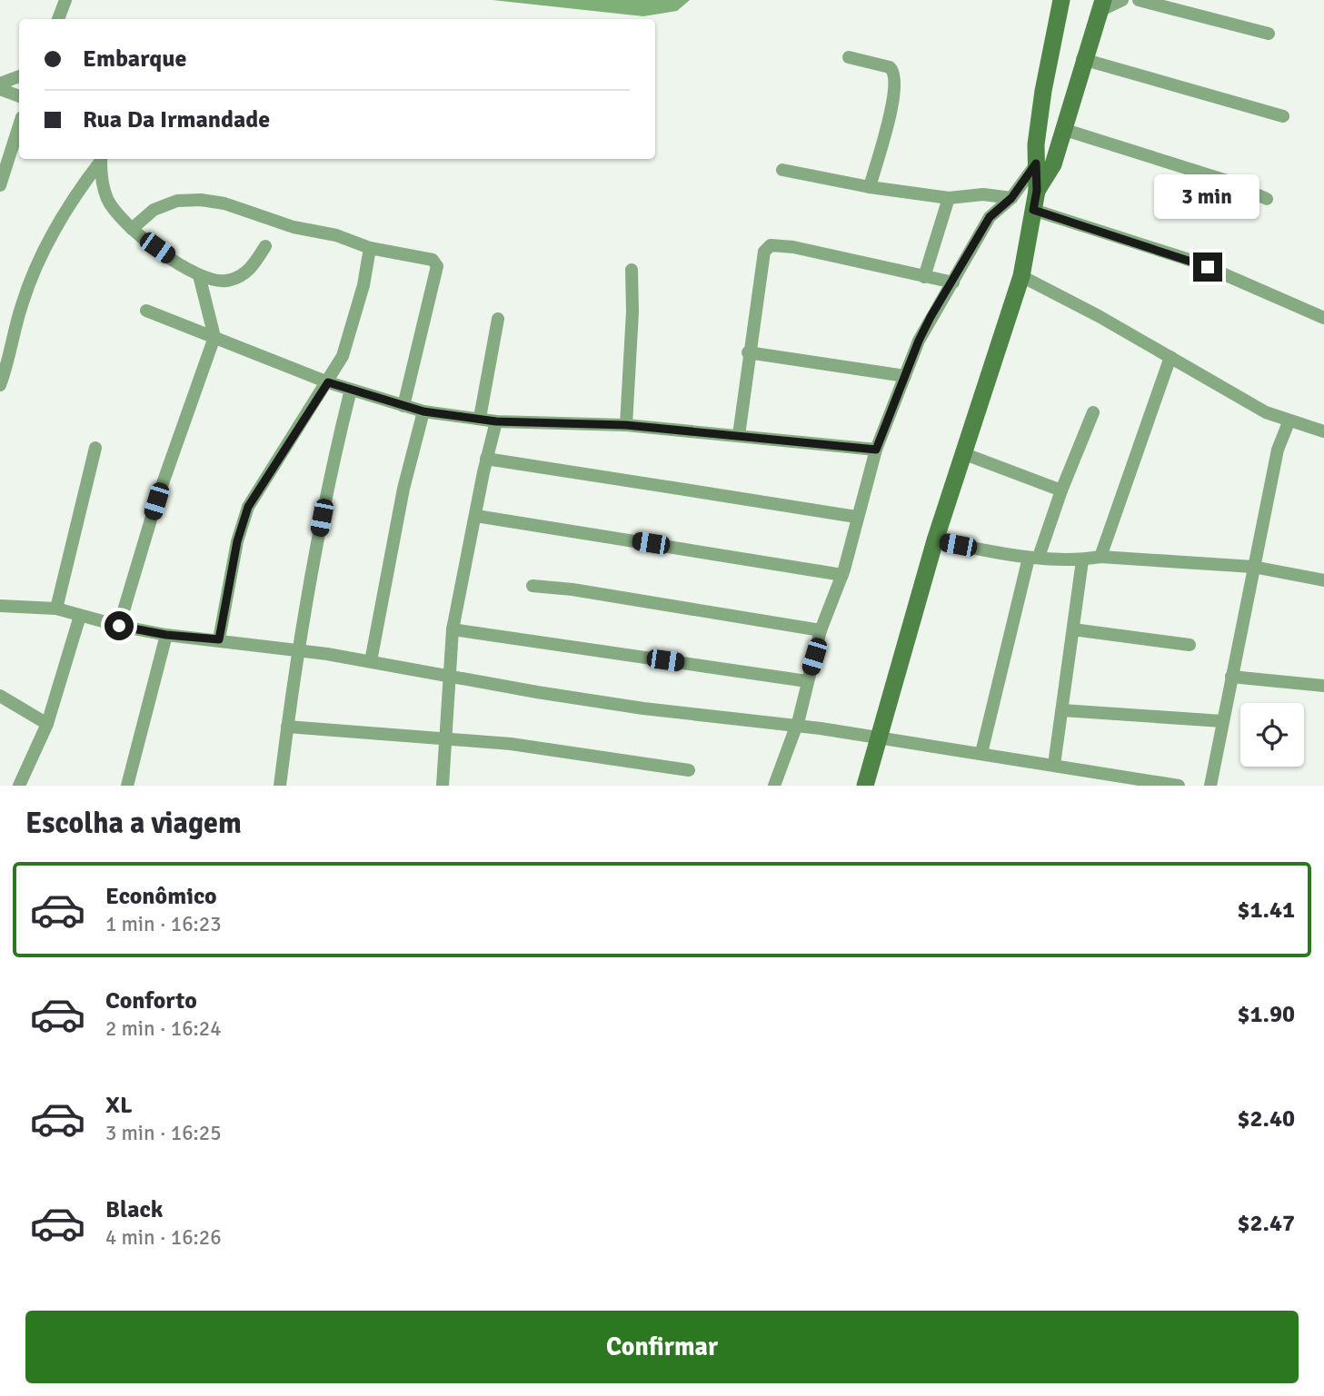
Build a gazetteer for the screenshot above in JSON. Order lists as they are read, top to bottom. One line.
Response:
{"page":{"banner":["Embarque","Rua Da Irmandade"],"bubble":"3 min","heading":"Escolha a viagem","list":[{"name":"Econômico","note":"1 min · 16:23","value":"$1.41"},{"name":"Conforto","note":"2 min · 16:24","value":"$1.90"},{"name":"XL","note":"3 min · 16:25","value":"$2.40"},{"name":"Black","note":"4 min · 16:26","value":"$2.47"}],"buttons":"Confirmar"}}
